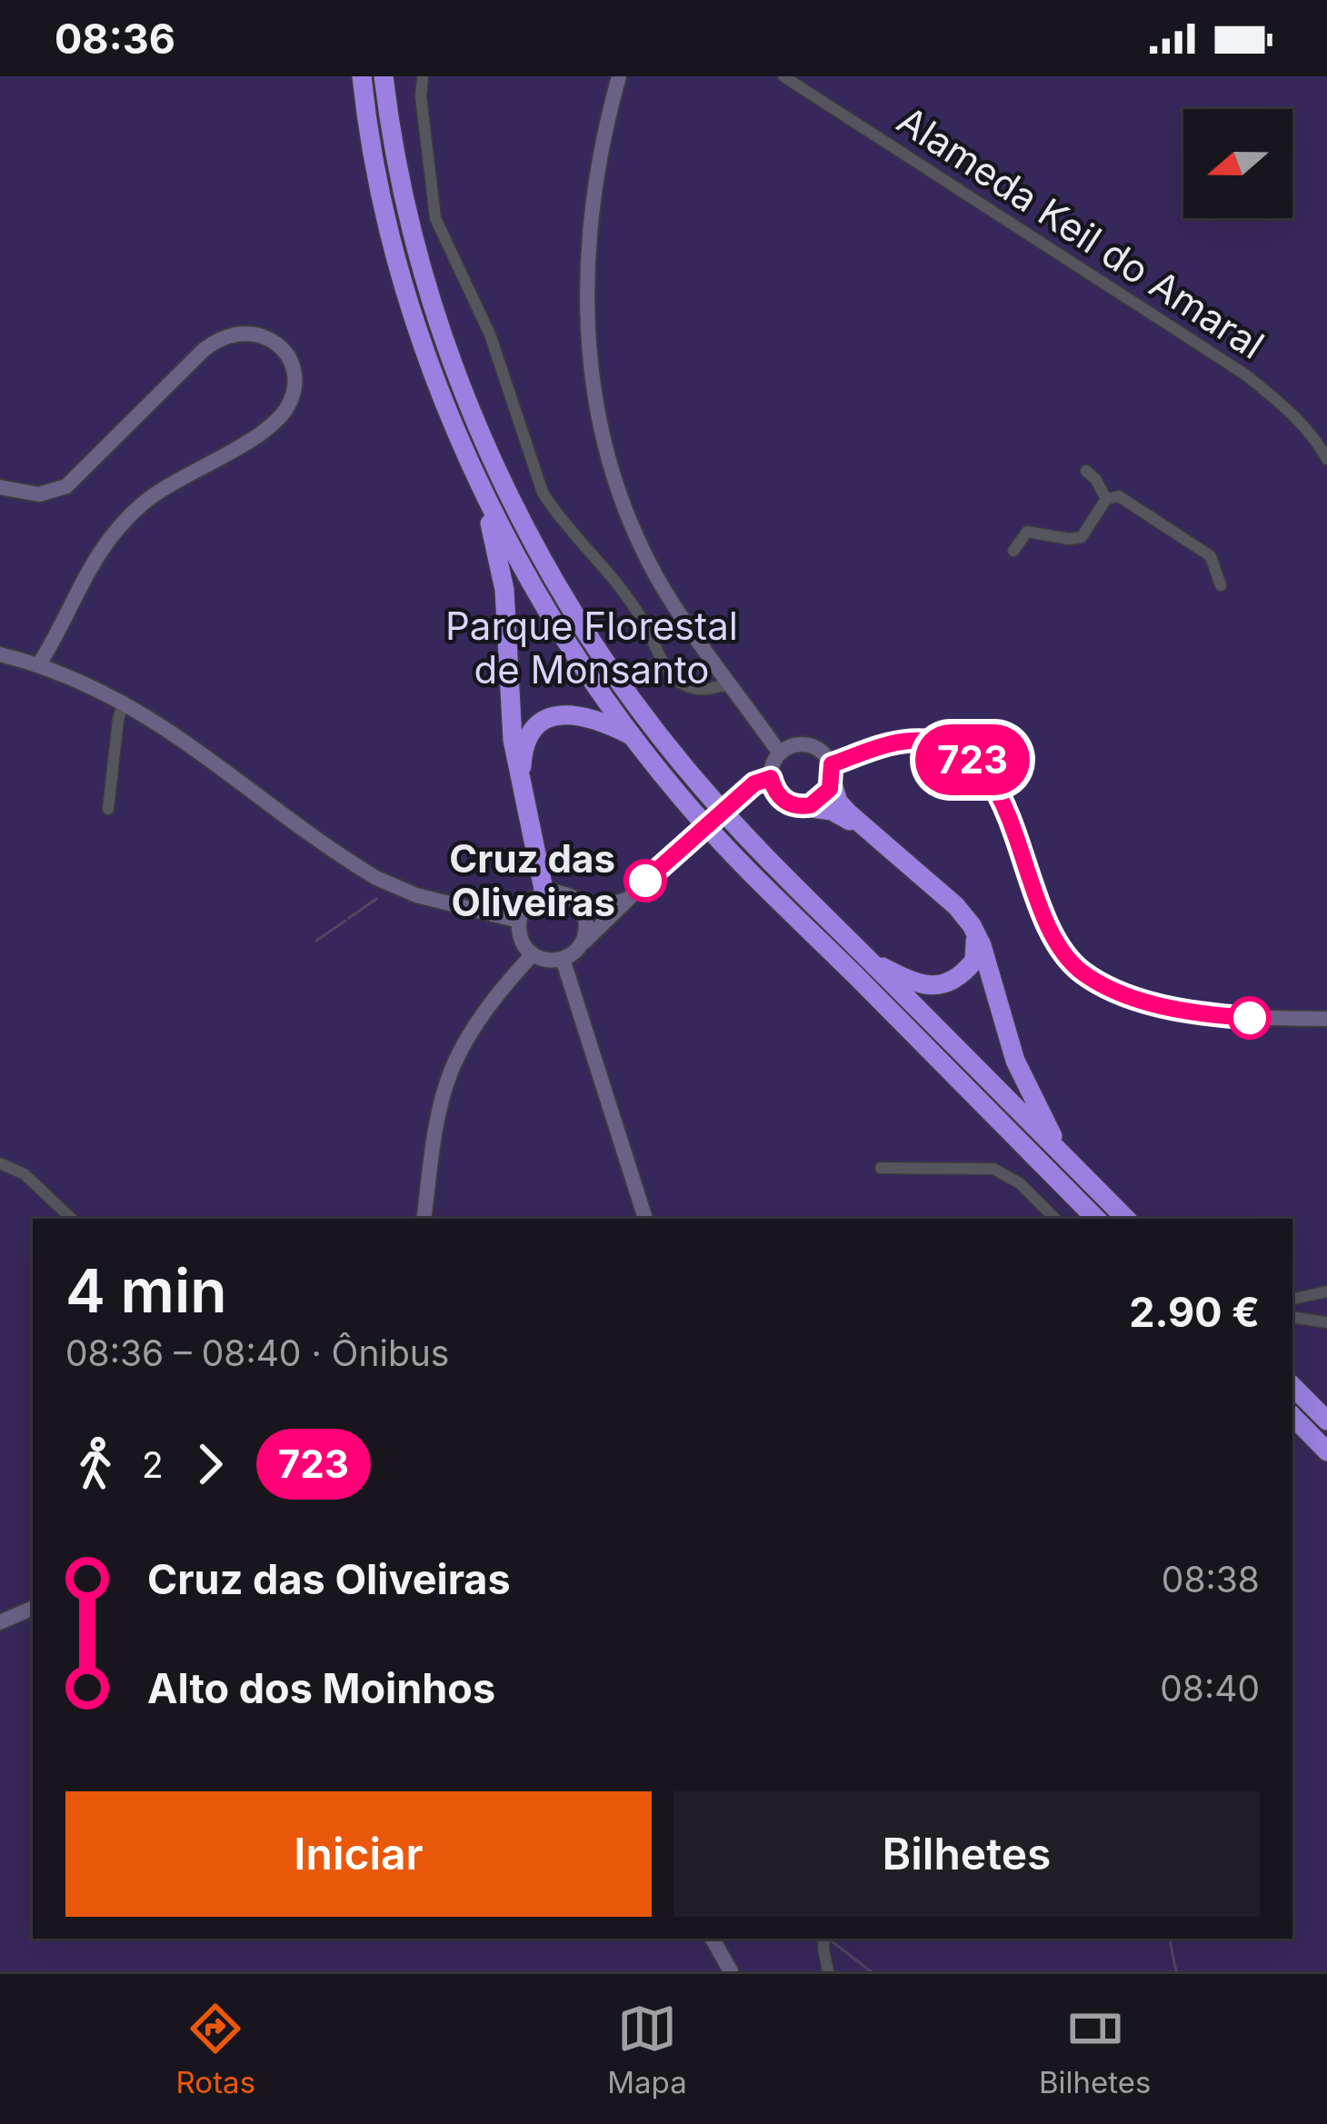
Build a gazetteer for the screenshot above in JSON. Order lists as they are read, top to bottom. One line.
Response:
{"streets":{"street":["Alameda Keil do Amaral"]},"parks":["Parque Florestal de Monsanto"],"places":["Cruz das Oliveiras"],"lines":["bus line 723"],"north":"left","page":{"status":"08:36","on_map":"723","heading":["4 min","08:36 – 08:40 · Ônibus","2.90 €"],"legs":["2","723"],"list":[{"name":"Cruz das Oliveiras","value":"08:38"},{"name":"Alto dos Moinhos","value":"08:40"}],"buttons":["Iniciar","Bilhetes"],"tabs":["Rotas","Mapa","Bilhetes"]}}
